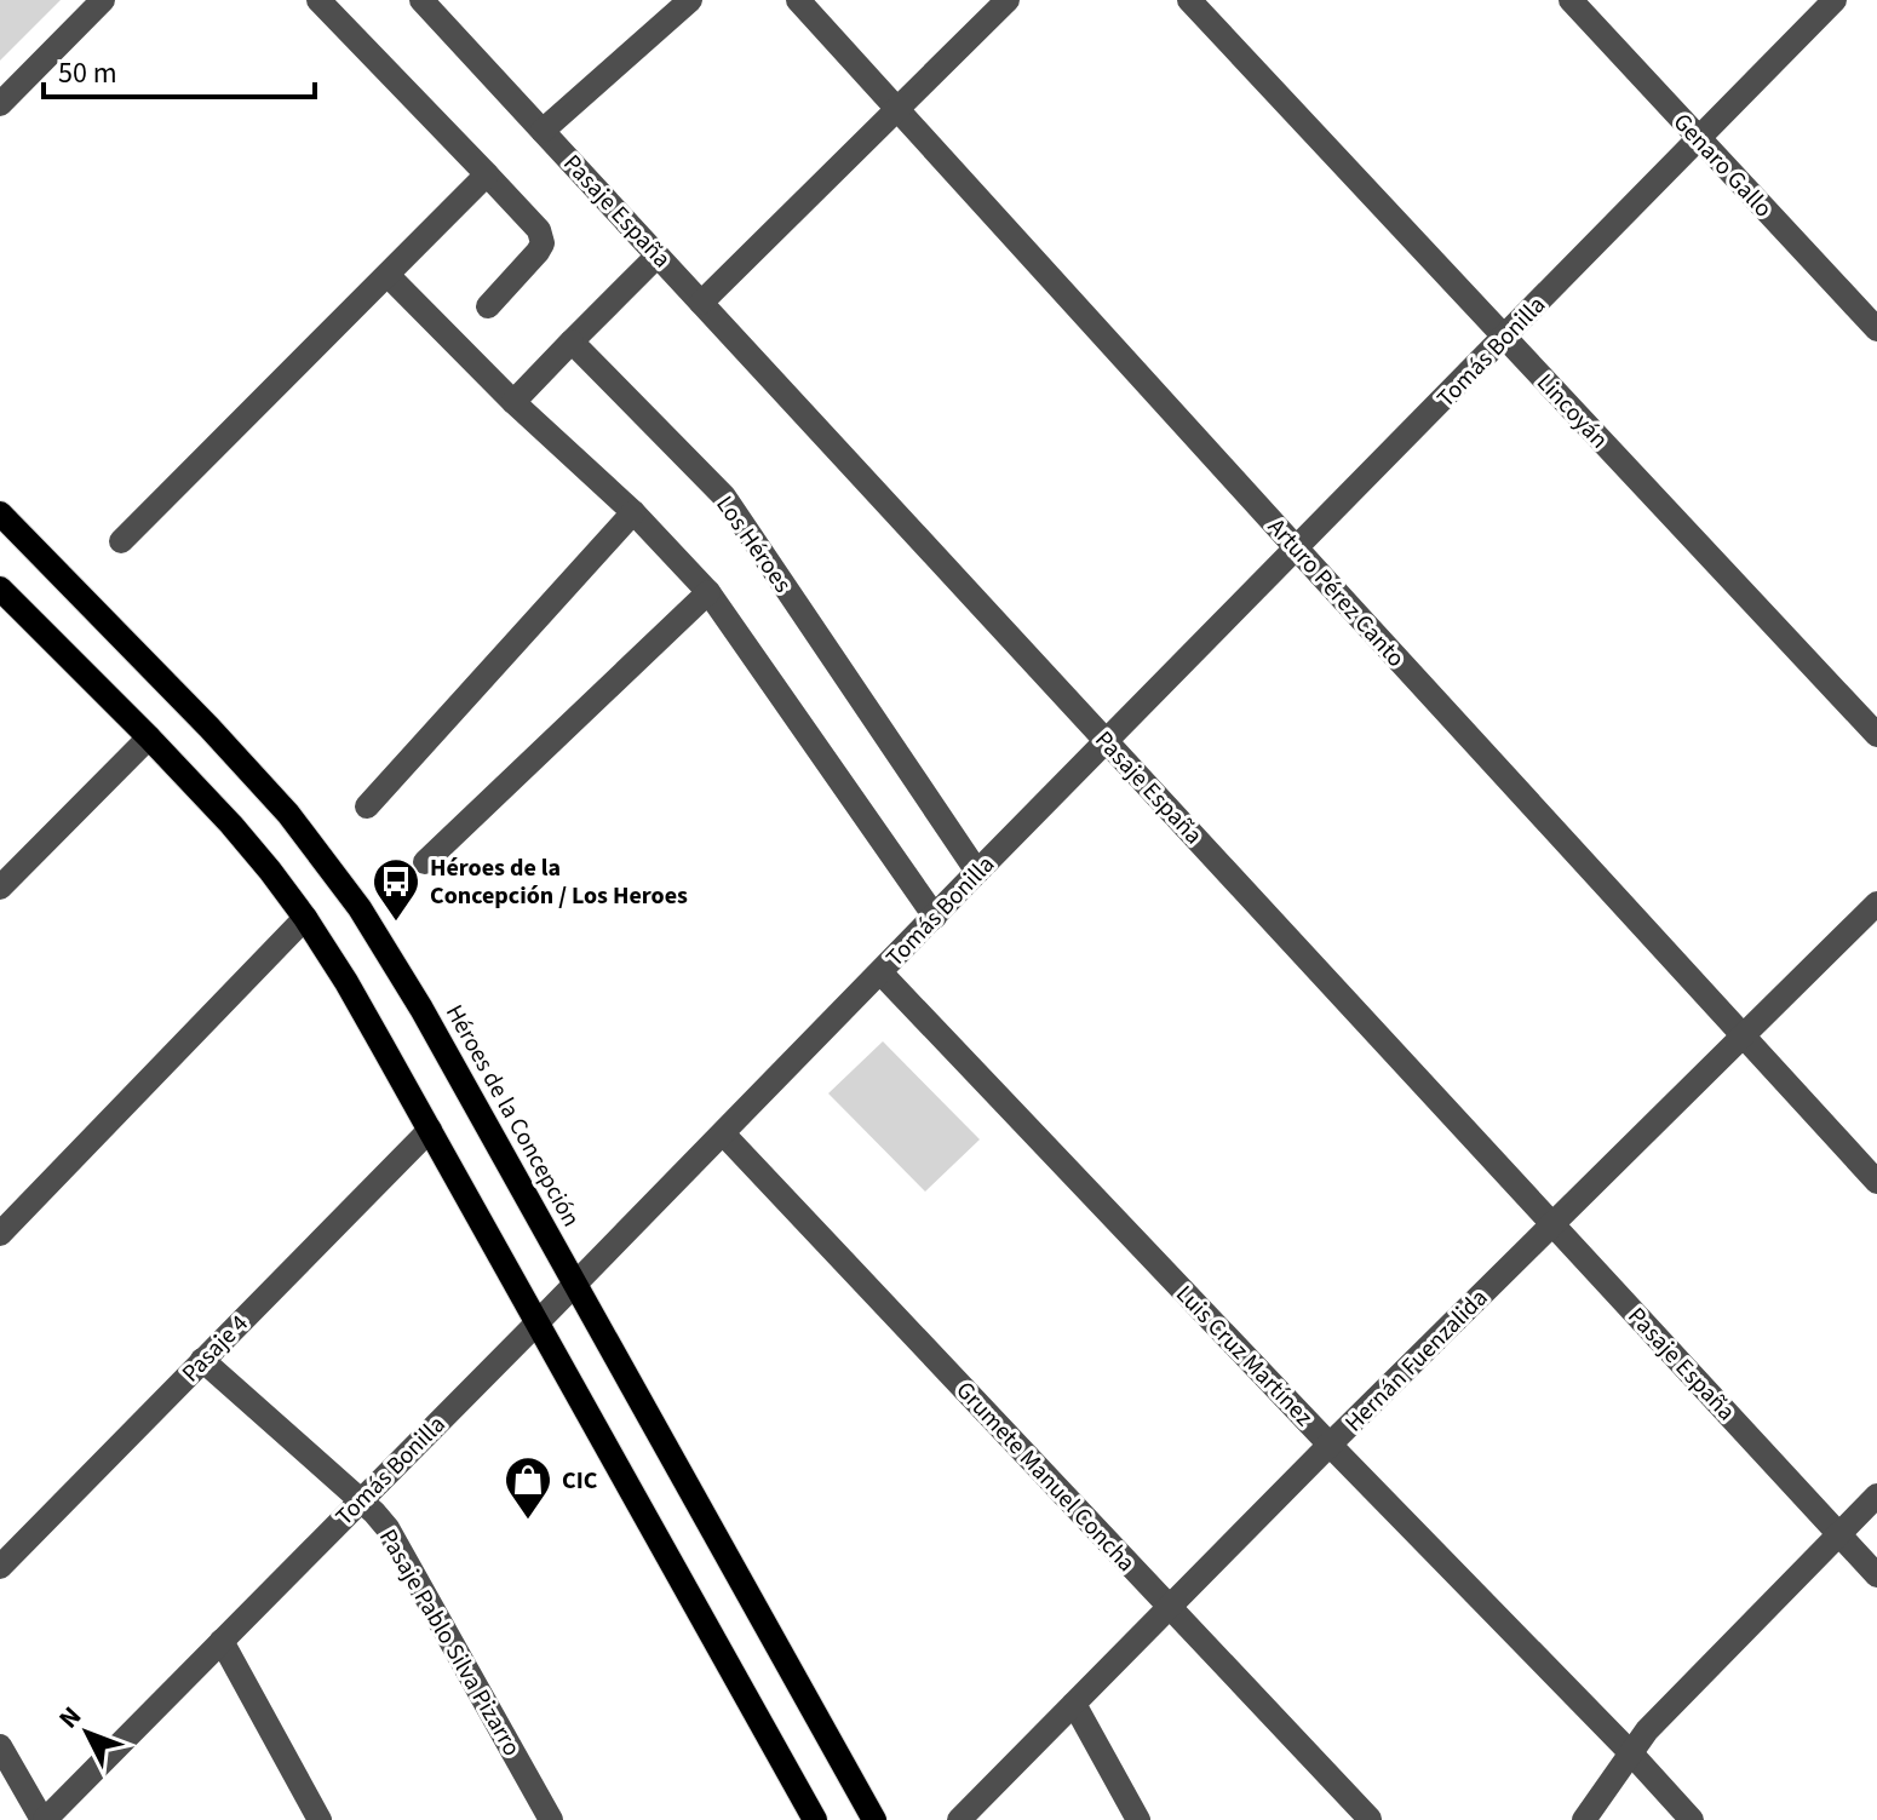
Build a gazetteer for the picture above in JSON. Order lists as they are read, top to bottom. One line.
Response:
{"streets":{"main road":["Héroes de la Concepción"],"street":["Genaro Gallo","Pasaje España","Tomás Bonilla","Lincoyán","Los Héroes","Arturo Pérez Canto","Pasaje 4","Luis Cruz Martínez","Hernán Fuenzalida","Grumete Manuel Concha","Pasaje Pablo Silva Pizarro"]},"crossings":[["Genaro Gallo","Tomás Bonilla"],["Pasaje España","Tomás Bonilla"],["Pasaje España","Hernán Fuenzalida"],["Tomás Bonilla","Lincoyán"],["Tomás Bonilla","Los Héroes"],["Tomás Bonilla","Arturo Pérez Canto"],["Tomás Bonilla","Héroes de la Concepción"],["Tomás Bonilla","Luis Cruz Martínez"],["Tomás Bonilla","Grumete Manuel Concha"],["Tomás Bonilla","Pasaje Pablo Silva Pizarro"],["Arturo Pérez Canto","Hernán Fuenzalida"],["Pasaje 4","Pasaje Pablo Silva Pizarro"],["Luis Cruz Martínez","Hernán Fuenzalida"],["Hernán Fuenzalida","Grumete Manuel Concha"]],"places":{"bus stop":["Héroes de la Concepción / Los Heroes"],"shop":["CIC"]},"scale_bar":"50 m","north":"top left"}
